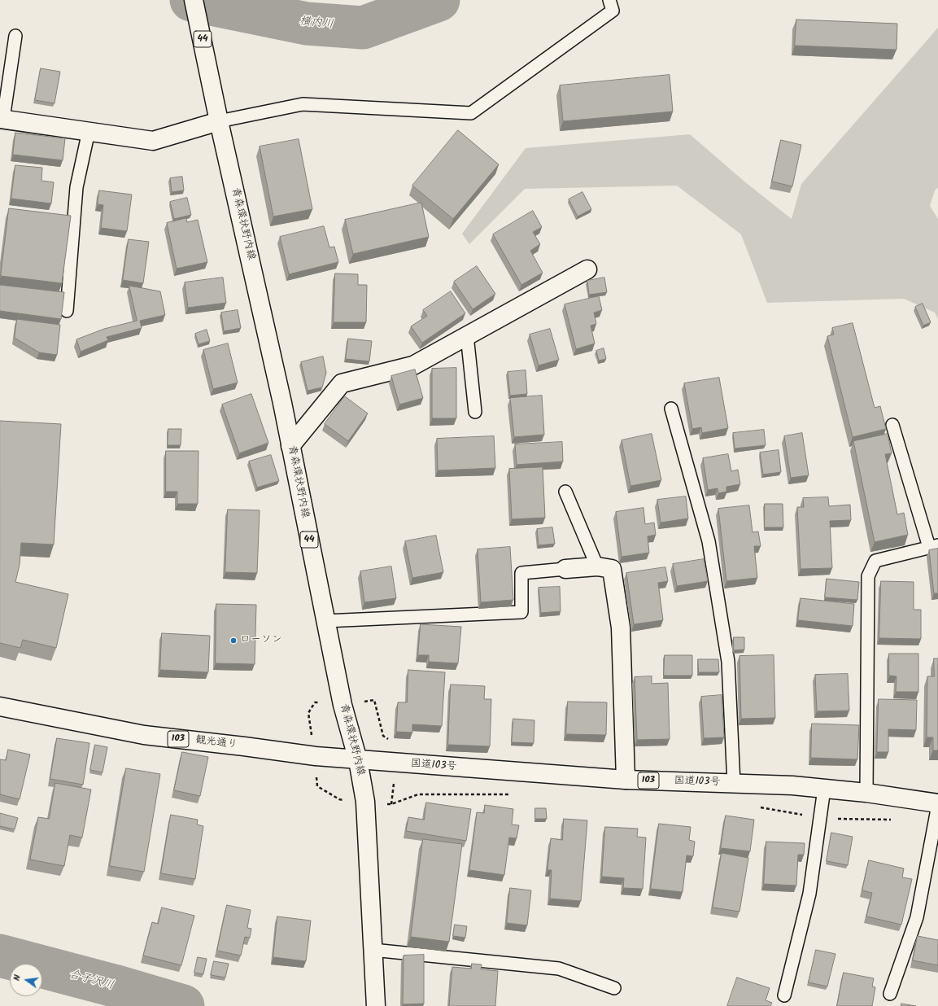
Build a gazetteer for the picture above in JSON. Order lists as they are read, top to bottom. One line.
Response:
{"streets":{"main road":["44","青森環状野内線","103","観光通り","国道103号"]},"crossings":[["青森環状野内線","観光通り"],["青森環状野内線","国道103号"],["観光通り","国道103号"]],"water":["横内川","合子沢川"],"places":["ローソン"],"north":"left"}
